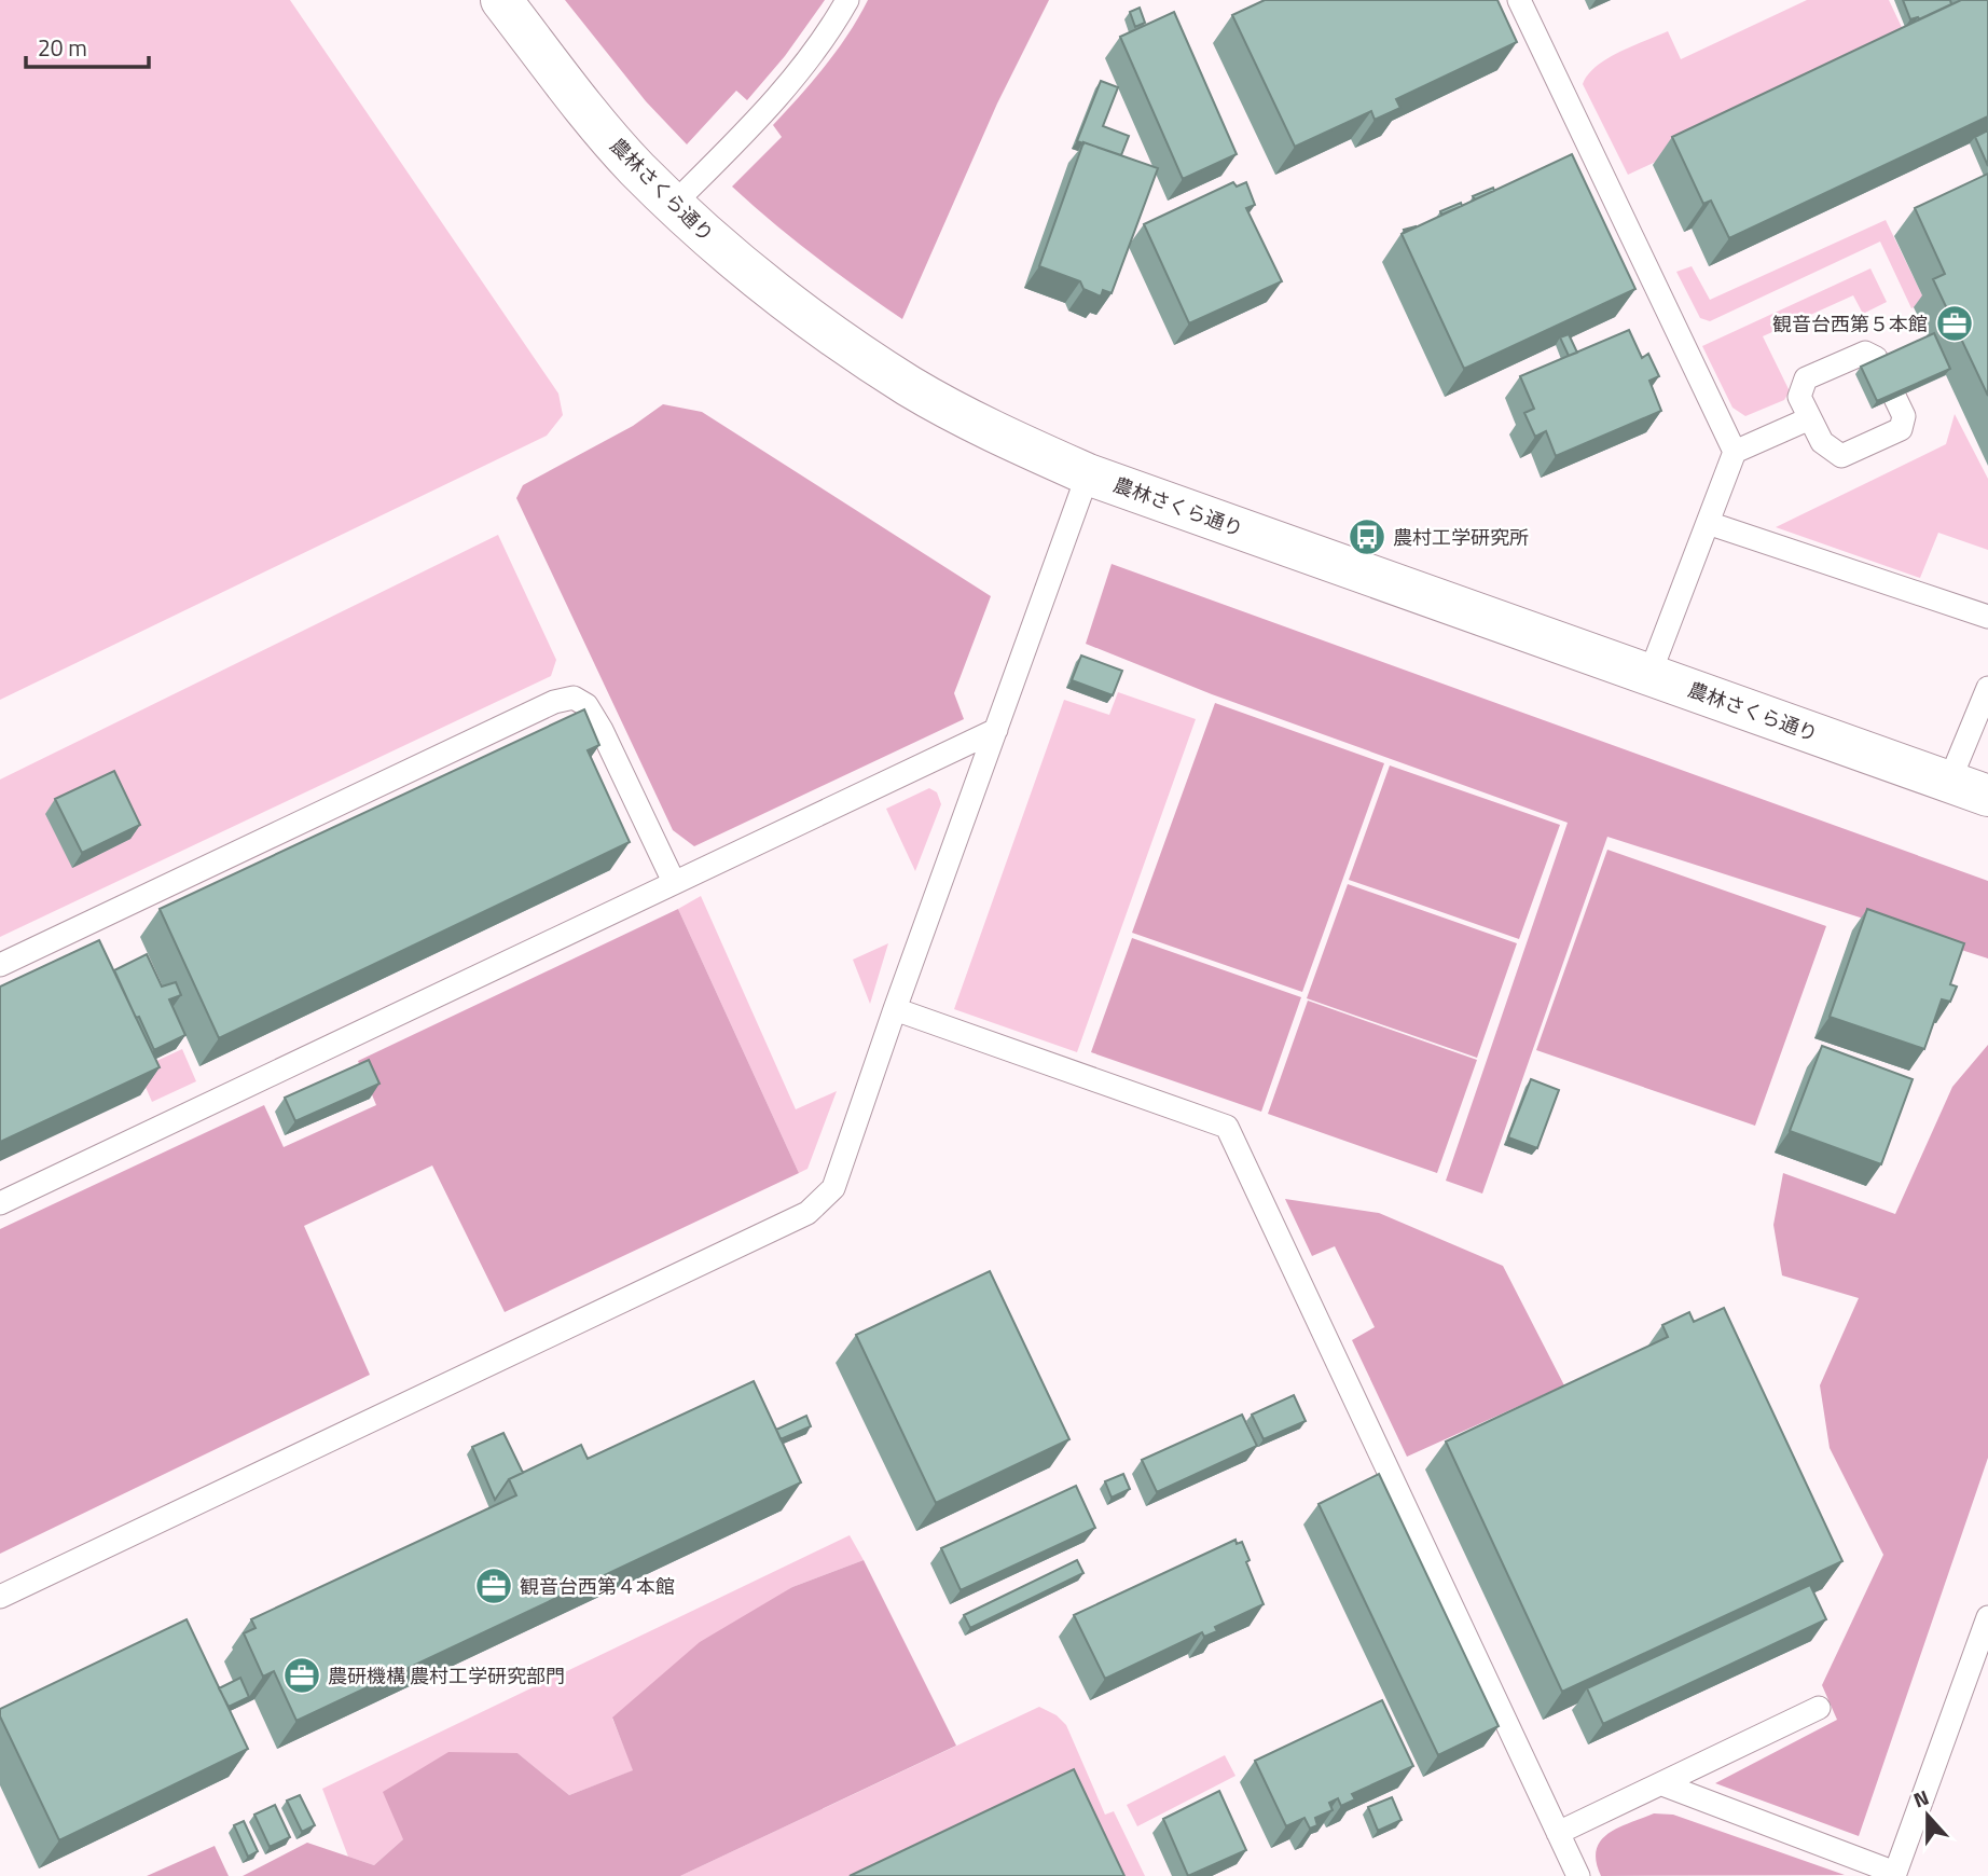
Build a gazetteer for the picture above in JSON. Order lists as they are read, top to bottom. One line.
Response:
{"streets":{"street":["農林さくら通り"]},"places":{"office":["観音台西第５本館","観音台西第４本館","農研機構 農村工学研究部門"],"bus stop":["農村工学研究所"]},"scale_bar":"20 m","north":"top"}
